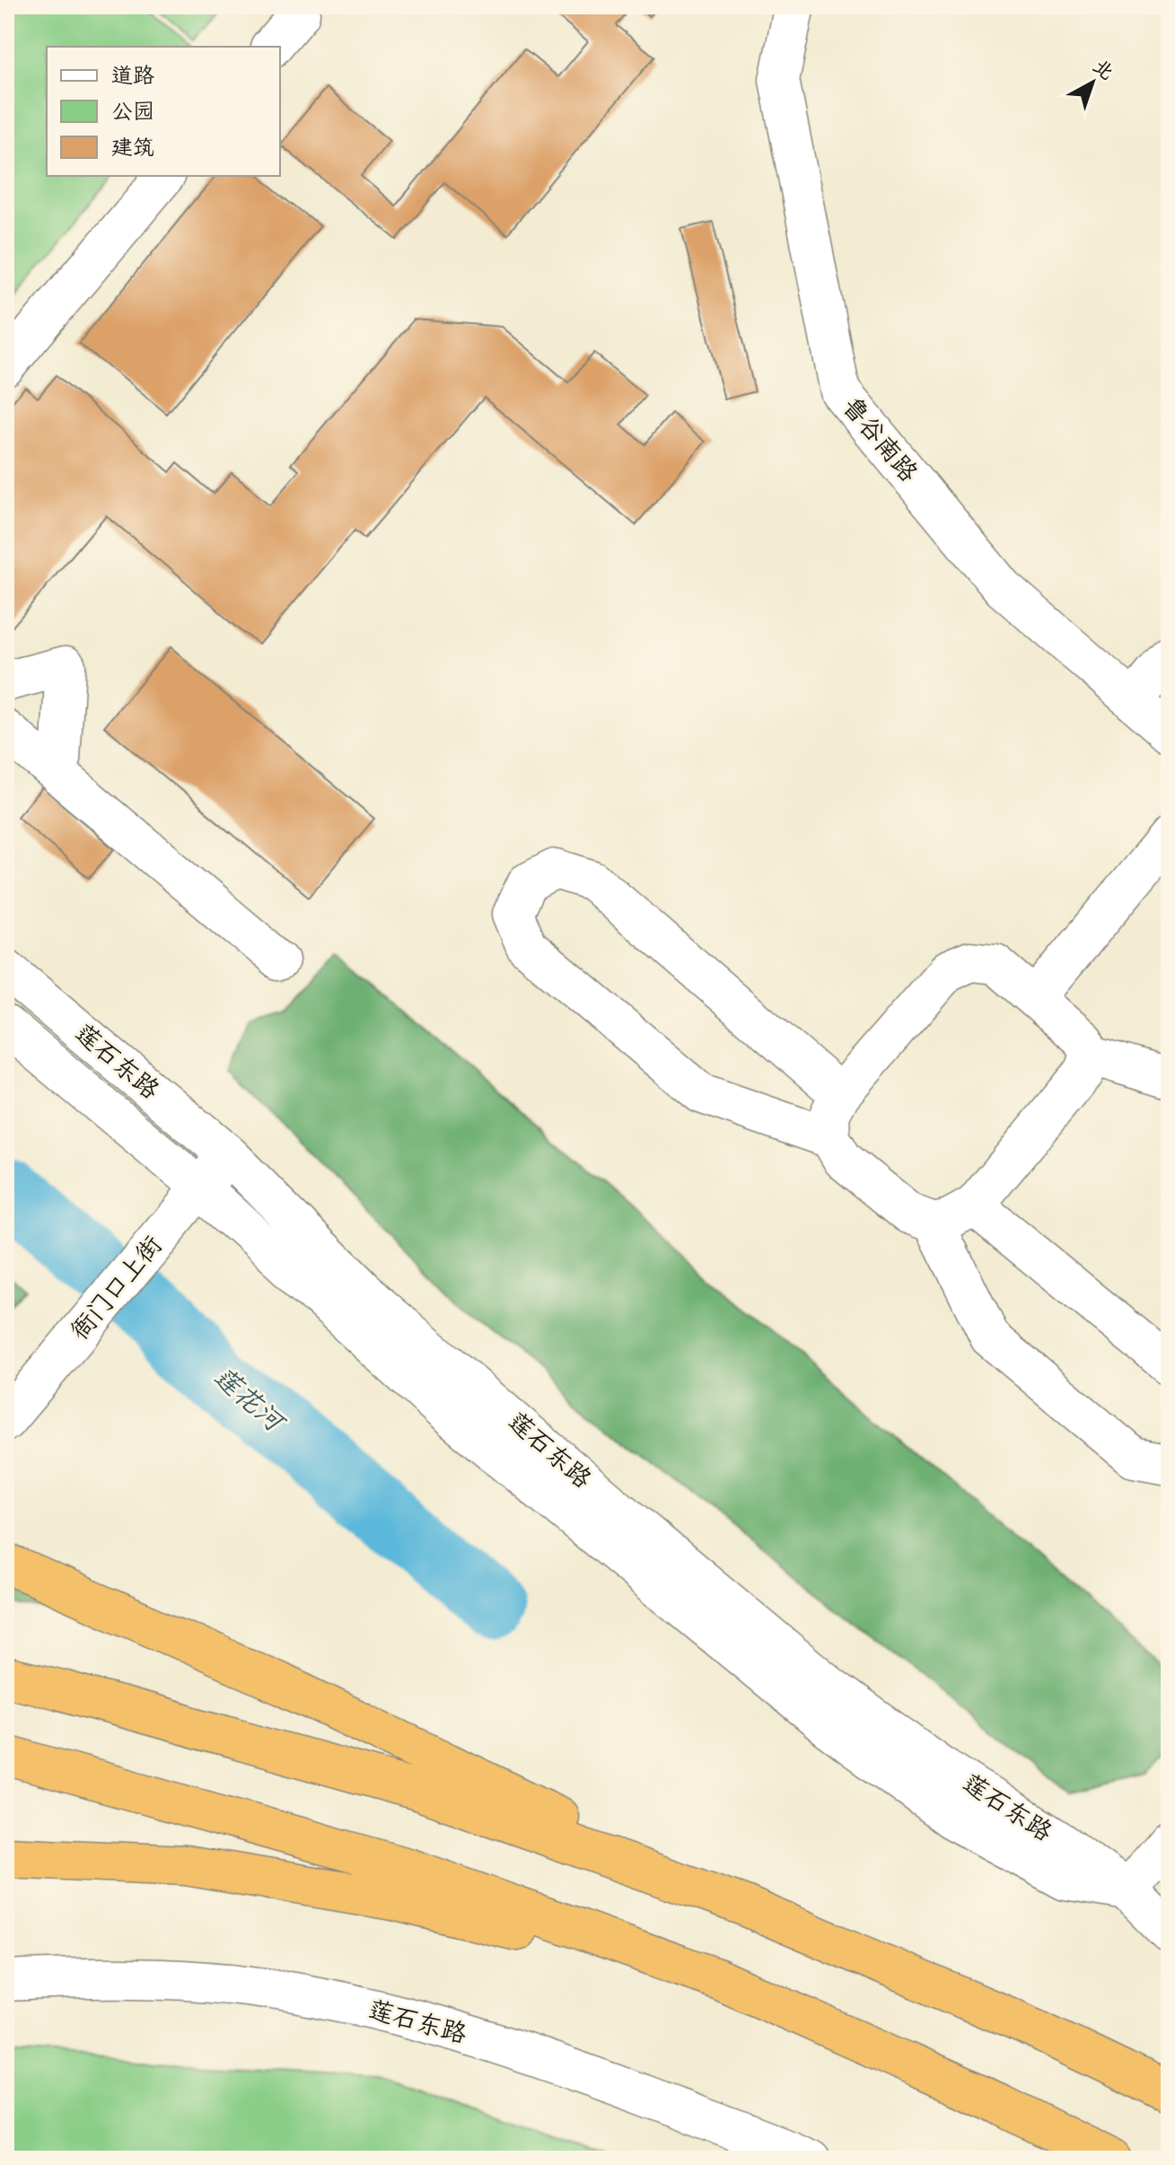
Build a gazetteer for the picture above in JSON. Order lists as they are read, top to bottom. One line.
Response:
{"streets":{"street":["鲁谷南路","莲石东路","衙门口上街"]},"crossings":[["莲石东路","衙门口上街"]],"water":["莲花河"],"legend":["道路","公园","建筑"],"north":"top right"}
